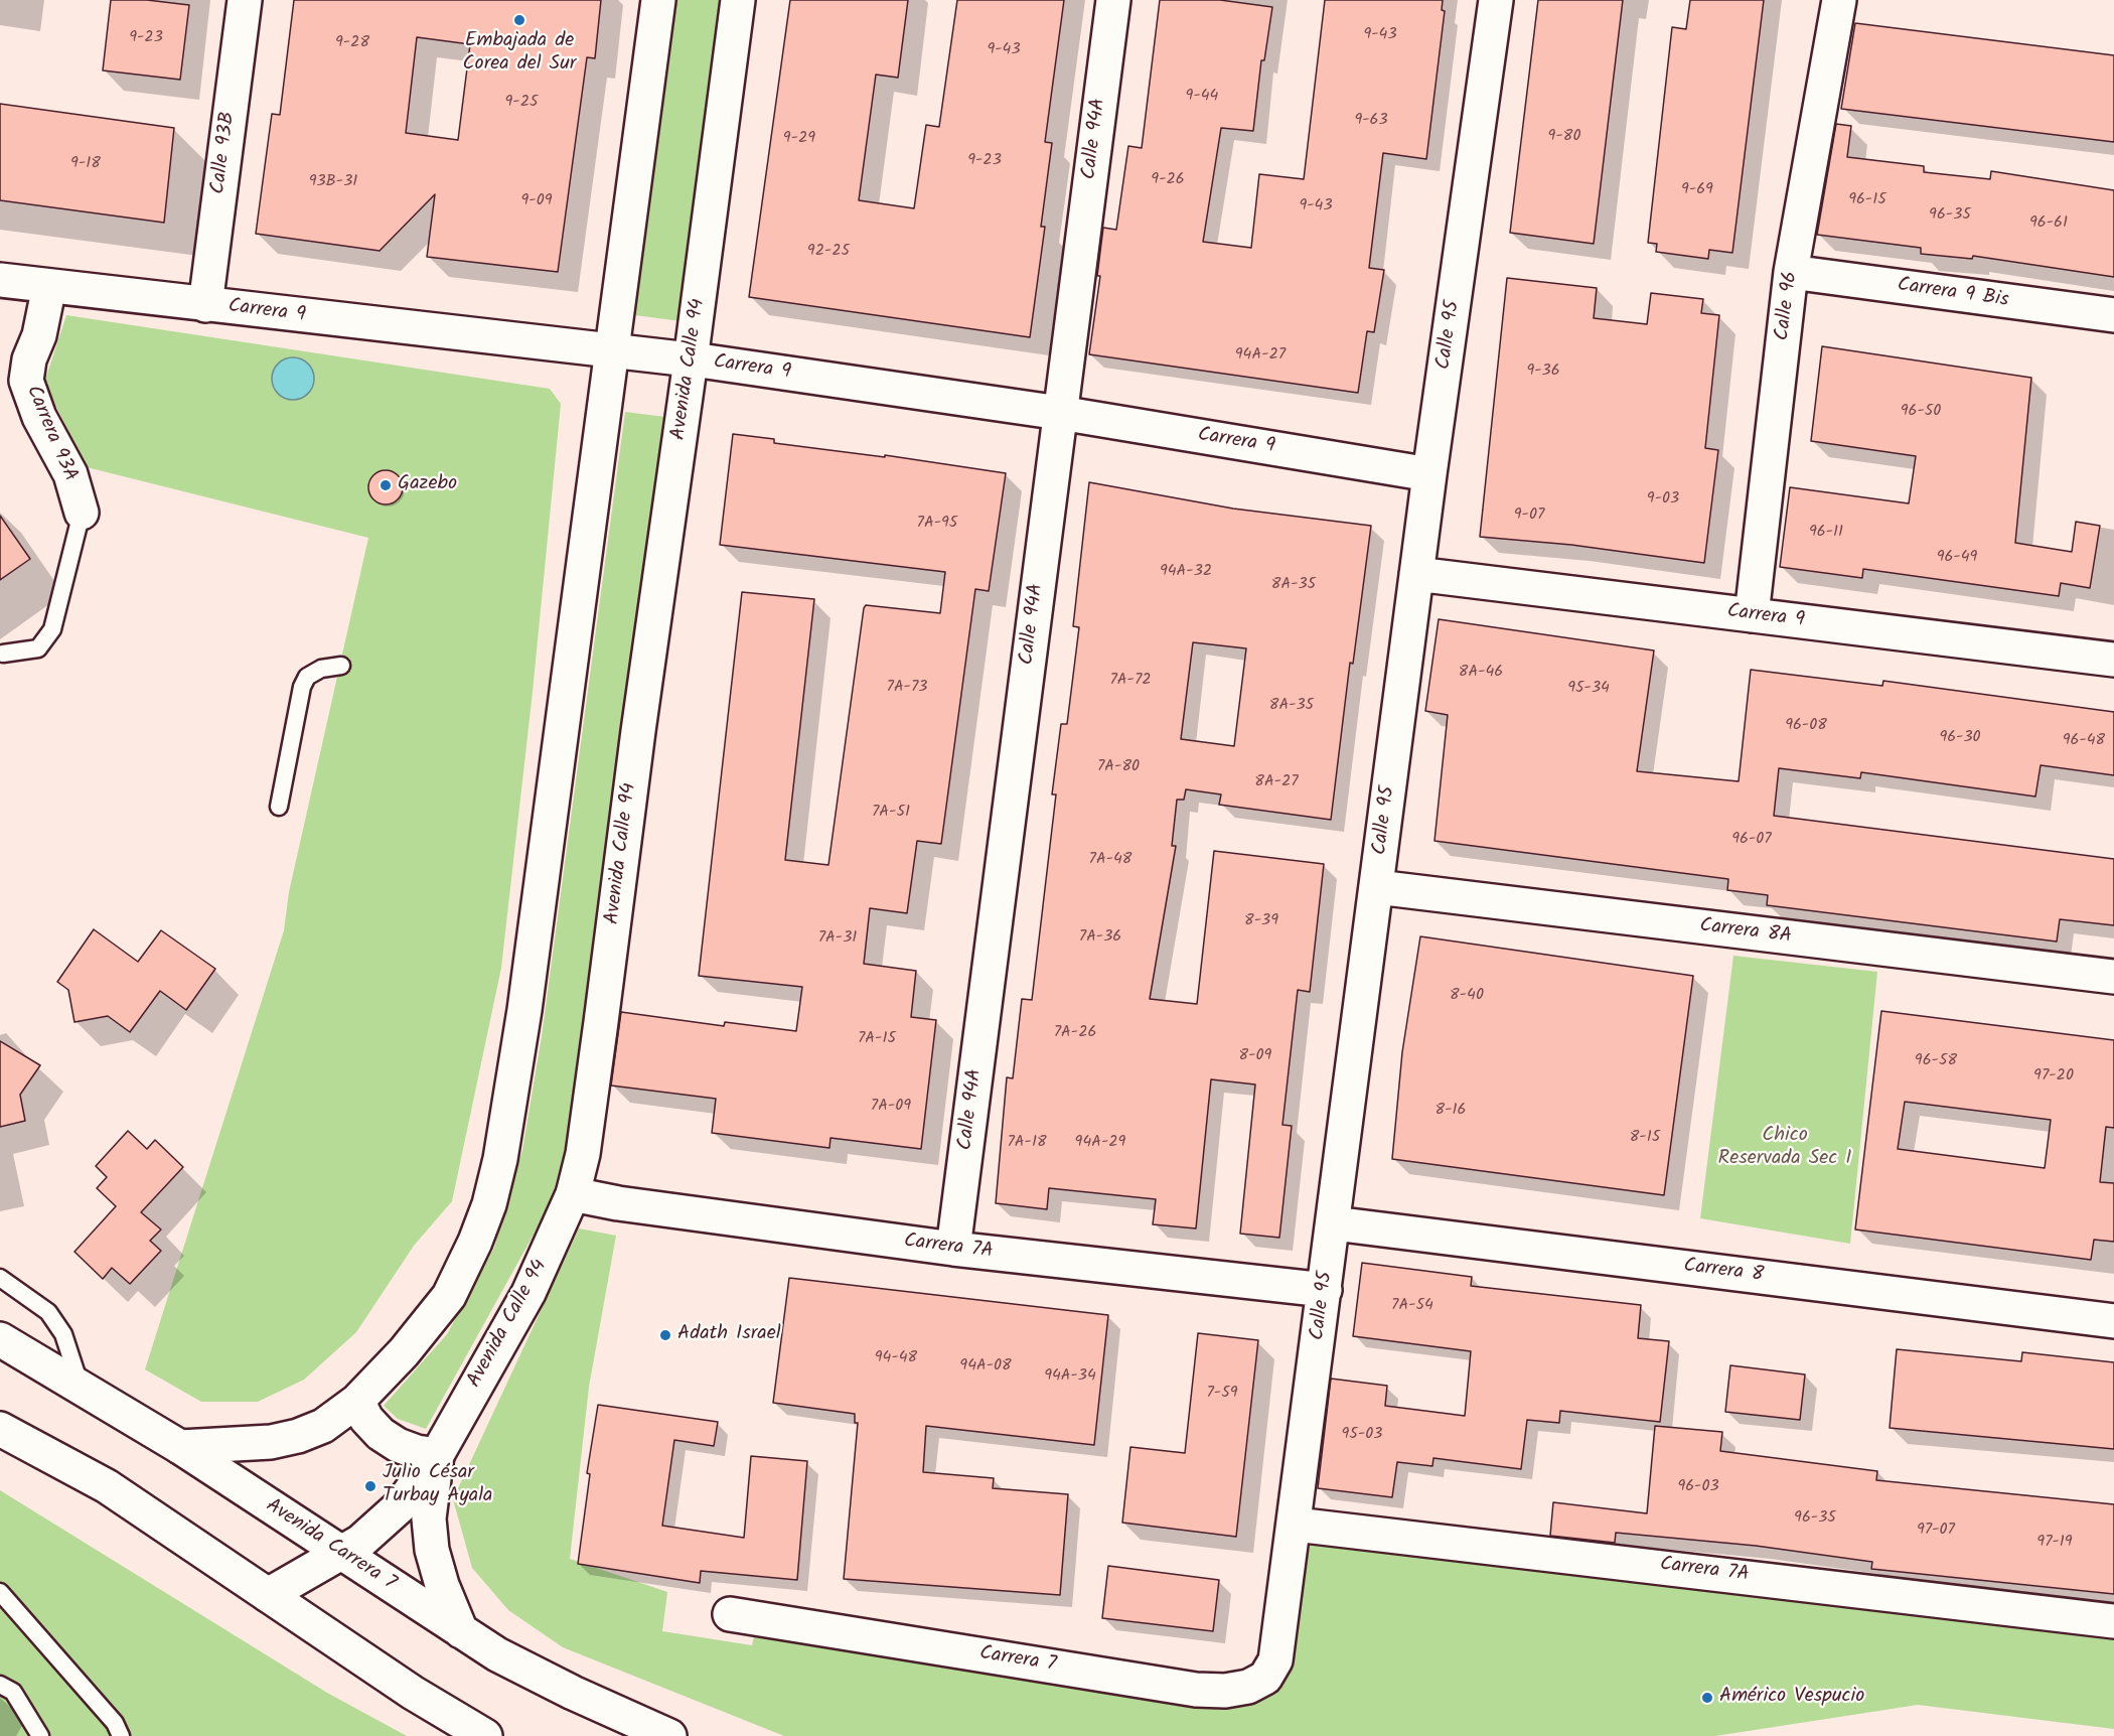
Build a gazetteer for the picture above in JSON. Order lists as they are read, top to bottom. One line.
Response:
{"streets":{"street":["Calle 94A","Calle 93B","Carrera 9 Bis","Calle 96","Carrera 9","Calle 95","Avenida Calle 94","Carrera 93A","Carrera 8A","Carrera 7A","Carrera 8","Avenida Carrera 7","Carrera 7"]},"crossings":[["Calle 94A","Carrera 9"],["Calle 94A","Carrera 7A"],["Calle 93B","Carrera 9"],["Carrera 9 Bis","Calle 96"],["Calle 96","Carrera 9"],["Carrera 9","Calle 95"],["Carrera 9","Avenida Calle 94"],["Carrera 9","Carrera 93A"],["Calle 95","Carrera 8A"],["Calle 95","Carrera 7A"],["Calle 95","Carrera 8"],["Calle 95","Carrera 7"],["Avenida Calle 94","Carrera 7A"],["Avenida Calle 94","Avenida Carrera 7"]],"parks":["Chico Reservada Sec I"],"places":["Embajada de Corea del Sur","Gazebo","Adath Israel","Julio César Turbay Ayala","Américo Vespucio"],"house_numbers":["9-43","9-23","9-28","9-43","9-44","9-25","9-63","9-80","9-29","9-23","9-18","9-26","93B-31","9-69","96-15","9-09","9-43","96-35","96-61","92-25","94A-27","9-36","96-50","9-03","9-07","7A-95","96-11","96-49","94A-32","8A-35","8A-46","7A-72","7A-73","95-34","8A-35","96-08","96-30","96-48","7A-80","8A-27","7A-51","96-07","7A-48","8-39","7A-36","7A-31","8-40","7A-26","7A-15","8-09","96-58","97-20","7A-09","8-16","8-15","7A-18","94A-29","7A-54","94-48","94A-08","94A-34","7-59","95-03","96-03","96-35","97-07","97-19"]}
